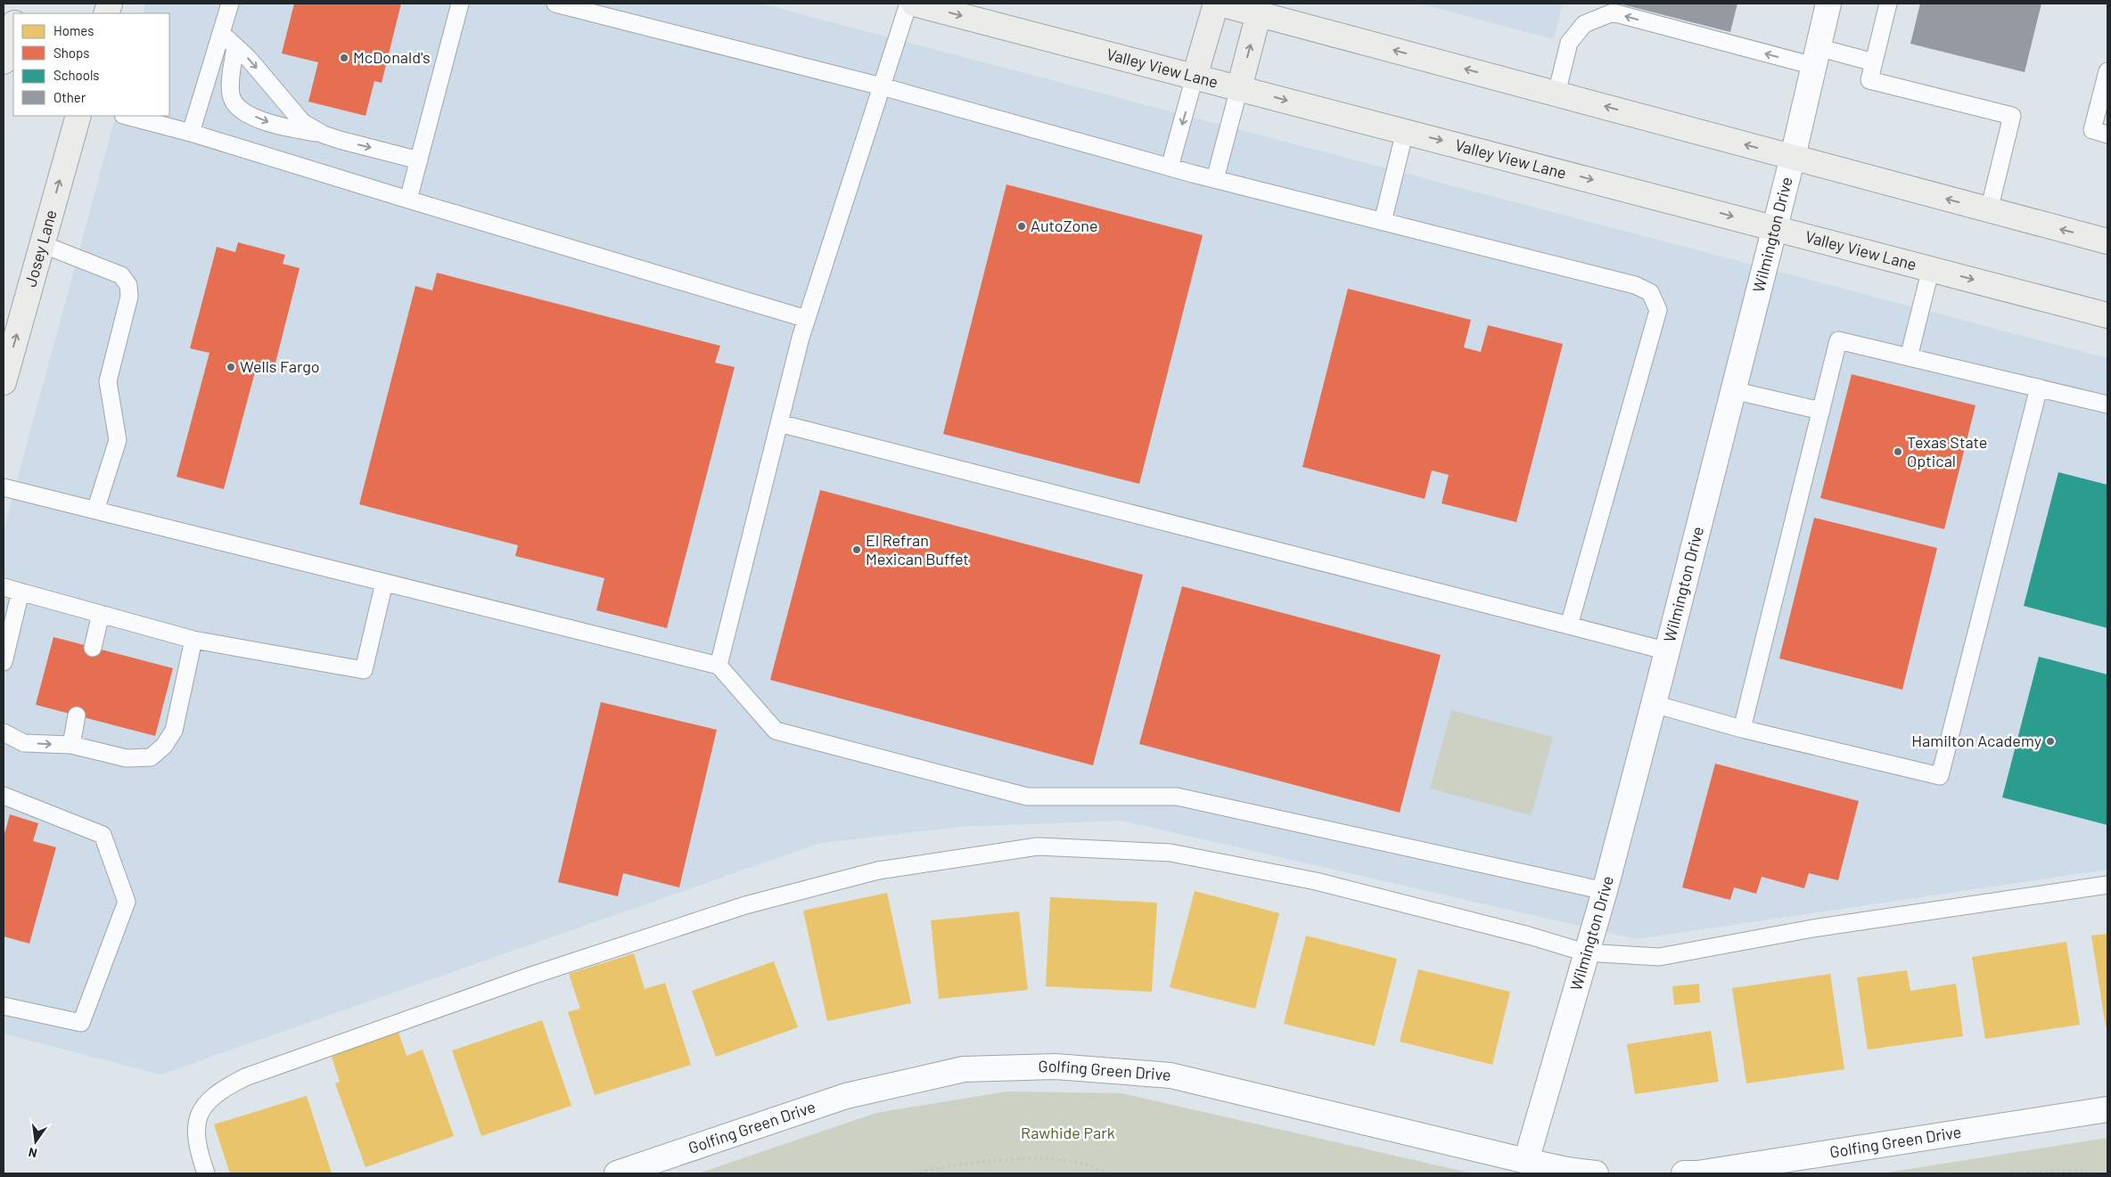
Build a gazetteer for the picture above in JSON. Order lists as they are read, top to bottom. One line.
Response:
{"streets":{"main road":["Valley View Lane","Josey Lane"],"street":["Wilmington Drive","Golfing Green Drive"]},"crossings":[["Valley View Lane","Wilmington Drive"],["Wilmington Drive","Golfing Green Drive"]],"one_way":["Josey Lane"],"parks":["Rawhide Park"],"places":["McDonald's","AutoZone","Wells Fargo","Texas State Optical","El Refran Mexican Buffet","Hamilton Academy"],"legend":["Homes","Shops","Schools","Other"],"north":"bottom"}
